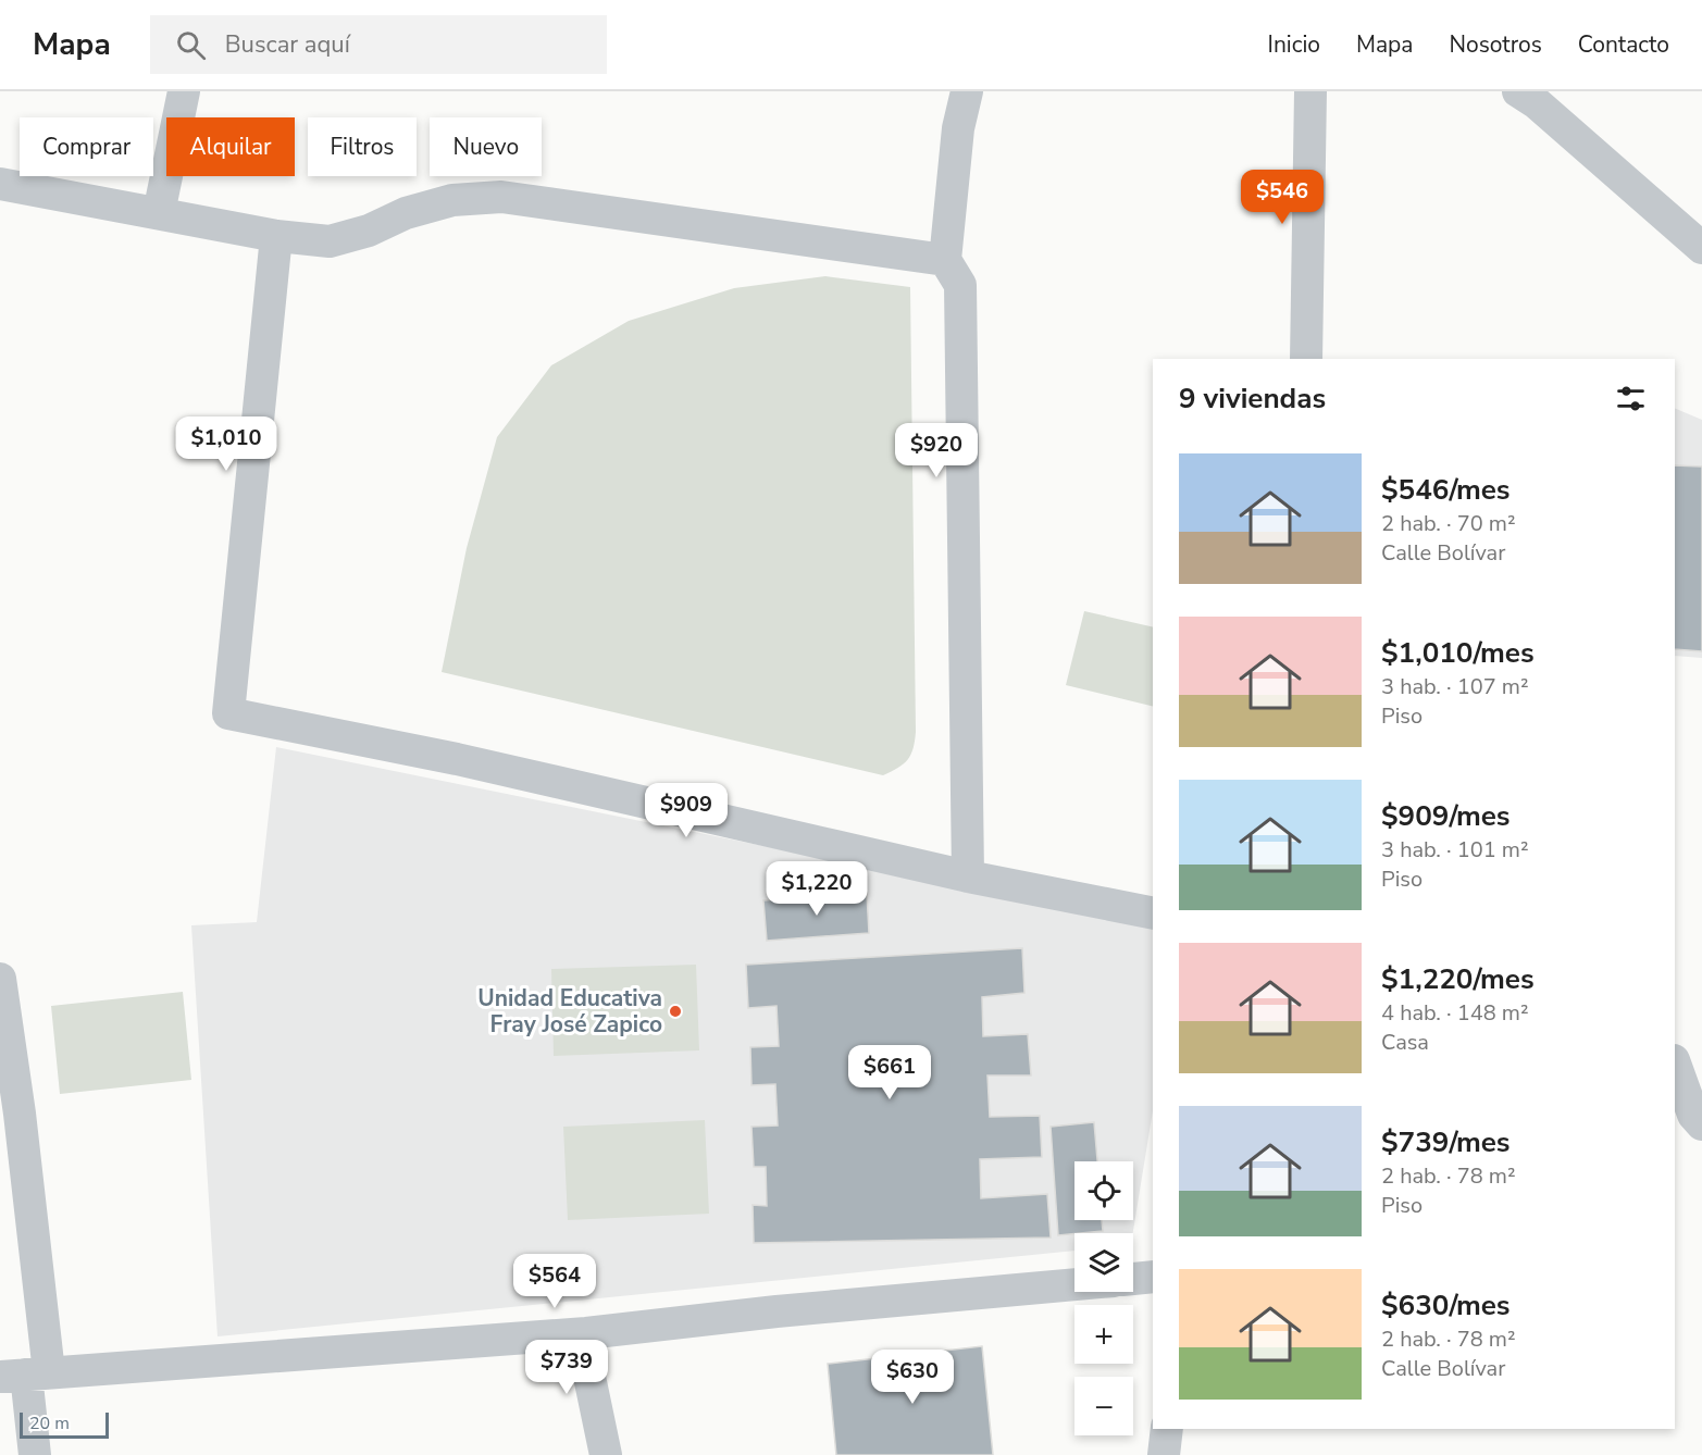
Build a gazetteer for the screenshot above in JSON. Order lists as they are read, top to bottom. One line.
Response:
{"places":["Unidad Educativa Fray José Zapico"],"scale_bar":"20 m","page":{"header":"Mapa","search":"Buscar aquí","nav":["Inicio","Mapa","Nosotros","Contacto"],"chip":["Comprar","Alquilar","Filtros","Nuevo"],"price":["$546","$1,010","$920","$909","$1,220","$661","$564","$739","$630"],"heading":"9 viviendas","list":[{"name":"$546/mes","note":"2 hab. · 70 m² · Calle Bolívar"},{"name":"$1,010/mes","note":"3 hab. · 107 m² · Piso"},{"name":"$909/mes","note":"3 hab. · 101 m² · Piso"},{"name":"$1,220/mes","note":"4 hab. · 148 m² · Casa"},{"name":"$739/mes","note":"2 hab. · 78 m² · Piso"},{"name":"$630/mes","note":"2 hab. · 78 m² · Calle Bolívar"}],"map_buttons":["+","−"],"scale":"20 m"}}
